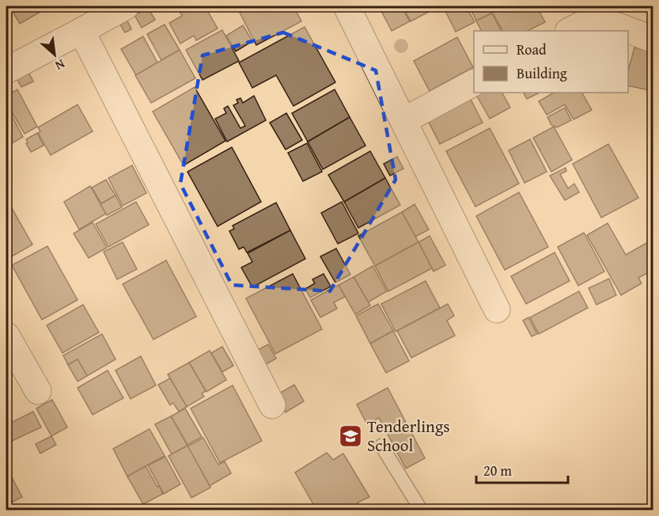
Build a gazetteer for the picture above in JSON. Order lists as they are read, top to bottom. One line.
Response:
{"places":{"school or university":["Tenderlings School"]},"legend":["Road","Building"],"scale_bar":"20 m","north":"bottom right"}
